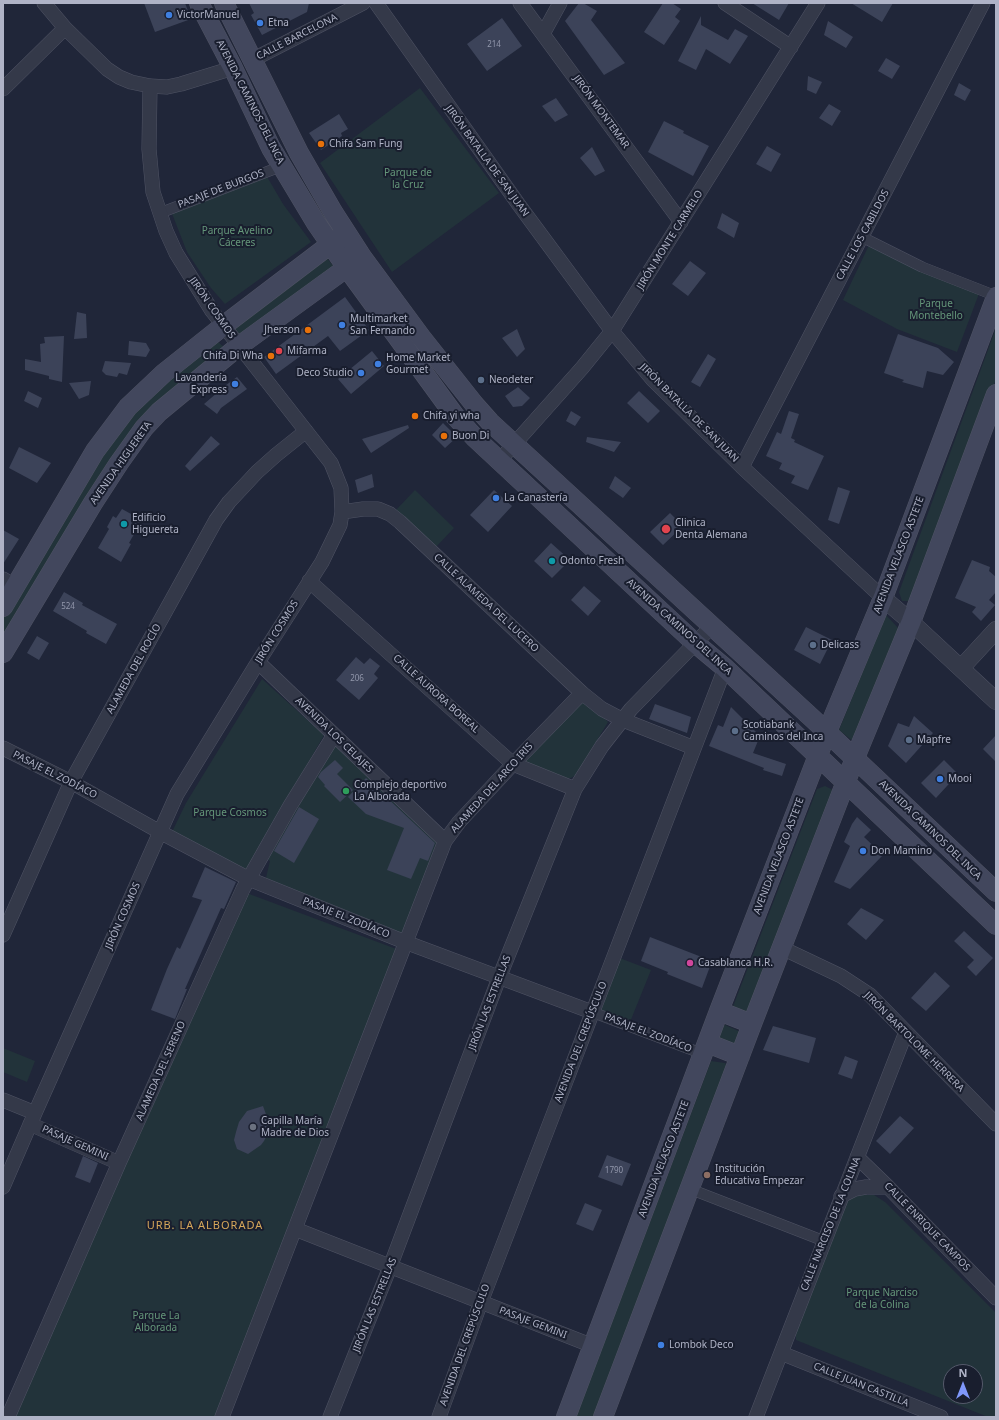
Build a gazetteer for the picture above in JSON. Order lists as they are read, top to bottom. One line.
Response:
{"streets":{"main road":["AVENIDA CAMINOS DEL INCA","AVENIDA HIGUERETA","AVENIDA VELASCO ASTETE"],"street":["CALLE BARCELONA","JIRÓN MONTEMAR","JIRÓN BATALLA DE SAN JUAN","PASAJE DE BURGOS","CALLE LOS CABILDOS","JIRÓN MONTE CARMELO","JIRÓN COSMOS","CALLE ALAMEDA DEL LUCERO","ALAMEDA DEL ROCÍO","CALLE AURORA BOREAL","AVENIDA LOS CELAJES","PASAJE EL ZODÍACO","ALAMEDA DEL ARCO IRIS","JIRÓN LAS ESTRELLAS","AVENIDA DEL CREPÚSCULO","JIRÓN BARTOLOME HERRERA","ALAMEDA DEL SERENO","PASAJE GEMINI","CALLE NARCISO DE LA COLINA","CALLE ENRIQUE CAMPOS","CALLE JUAN CASTILLA"]},"crossings":[["CALLE BARCELONA","AVENIDA CAMINOS DEL INCA"],["AVENIDA CAMINOS DEL INCA","PASAJE DE BURGOS"],["AVENIDA CAMINOS DEL INCA","JIRÓN MONTE CARMELO"],["AVENIDA CAMINOS DEL INCA","AVENIDA HIGUERETA"],["AVENIDA CAMINOS DEL INCA","AVENIDA VELASCO ASTETE"],["AVENIDA CAMINOS DEL INCA","JIRÓN LAS ESTRELLAS"],["AVENIDA CAMINOS DEL INCA","AVENIDA DEL CREPÚSCULO"],["JIRÓN MONTEMAR","JIRÓN MONTE CARMELO"],["JIRÓN BATALLA DE SAN JUAN","CALLE LOS CABILDOS"],["JIRÓN BATALLA DE SAN JUAN","JIRÓN MONTE CARMELO"],["JIRÓN BATALLA DE SAN JUAN","AVENIDA VELASCO ASTETE"],["PASAJE DE BURGOS","JIRÓN COSMOS"],["JIRÓN COSMOS","AVENIDA HIGUERETA"],["JIRÓN COSMOS","CALLE ALAMEDA DEL LUCERO"],["JIRÓN COSMOS","ALAMEDA DEL ROCÍO"],["JIRÓN COSMOS","CALLE AURORA BOREAL"],["JIRÓN COSMOS","AVENIDA LOS CELAJES"],["JIRÓN COSMOS","PASAJE EL ZODÍACO"],["JIRÓN COSMOS","PASAJE GEMINI"],["AVENIDA VELASCO ASTETE","PASAJE EL ZODÍACO"],["AVENIDA VELASCO ASTETE","PASAJE GEMINI"],["CALLE ALAMEDA DEL LUCERO","ALAMEDA DEL ARCO IRIS"],["CALLE ALAMEDA DEL LUCERO","JIRÓN LAS ESTRELLAS"],["CALLE ALAMEDA DEL LUCERO","AVENIDA DEL CREPÚSCULO"],["ALAMEDA DEL ROCÍO","PASAJE EL ZODÍACO"],["CALLE AURORA BOREAL","ALAMEDA DEL ARCO IRIS"],["CALLE AURORA BOREAL","JIRÓN LAS ESTRELLAS"],["AVENIDA LOS CELAJES","ALAMEDA DEL ARCO IRIS"],["AVENIDA LOS CELAJES","ALAMEDA DEL SERENO"],["PASAJE EL ZODÍACO","ALAMEDA DEL ARCO IRIS"],["PASAJE EL ZODÍACO","JIRÓN LAS ESTRELLAS"],["PASAJE EL ZODÍACO","AVENIDA DEL CREPÚSCULO"],["PASAJE EL ZODÍACO","ALAMEDA DEL SERENO"],["ALAMEDA DEL ARCO IRIS","PASAJE GEMINI"],["JIRÓN LAS ESTRELLAS","PASAJE GEMINI"],["AVENIDA DEL CREPÚSCULO","PASAJE GEMINI"],["JIRÓN BARTOLOME HERRERA","CALLE NARCISO DE LA COLINA"],["ALAMEDA DEL SERENO","PASAJE GEMINI"],["CALLE NARCISO DE LA COLINA","CALLE ENRIQUE CAMPOS"],["CALLE NARCISO DE LA COLINA","CALLE JUAN CASTILLA"]],"districts":["URB. LA ALBORADA"],"parks":["Parque de la Cruz","Parque Avelino Cáceres","Parque Montebello","Parque Cosmos","Parque Narciso de la Colina","Parque La Alborada"],"places":["VictorManuel","Etna","Chifa Sam Fung","Multimarket San Fernando","Jherson","Mifarma","Chifa Di Wha","Home Market Gourmet","Deco Studio","Neodeter","Lavandería Express","Chifa yi wha","Buon Di","La Canastería","Edificio Higuereta","Clinica Denta Alemana","Odonto Fresh","Delicass","Scotiabank Caminos del Inca","Mapfre","Mooi","Complejo deportivo La Alborada","Don Mamino","Casablanca H.R.","Capilla María Madre de Dios","Institución Educativa Empezar","Lombok Deco"],"house_numbers":["214","524","206","1790"],"north":"top"}
